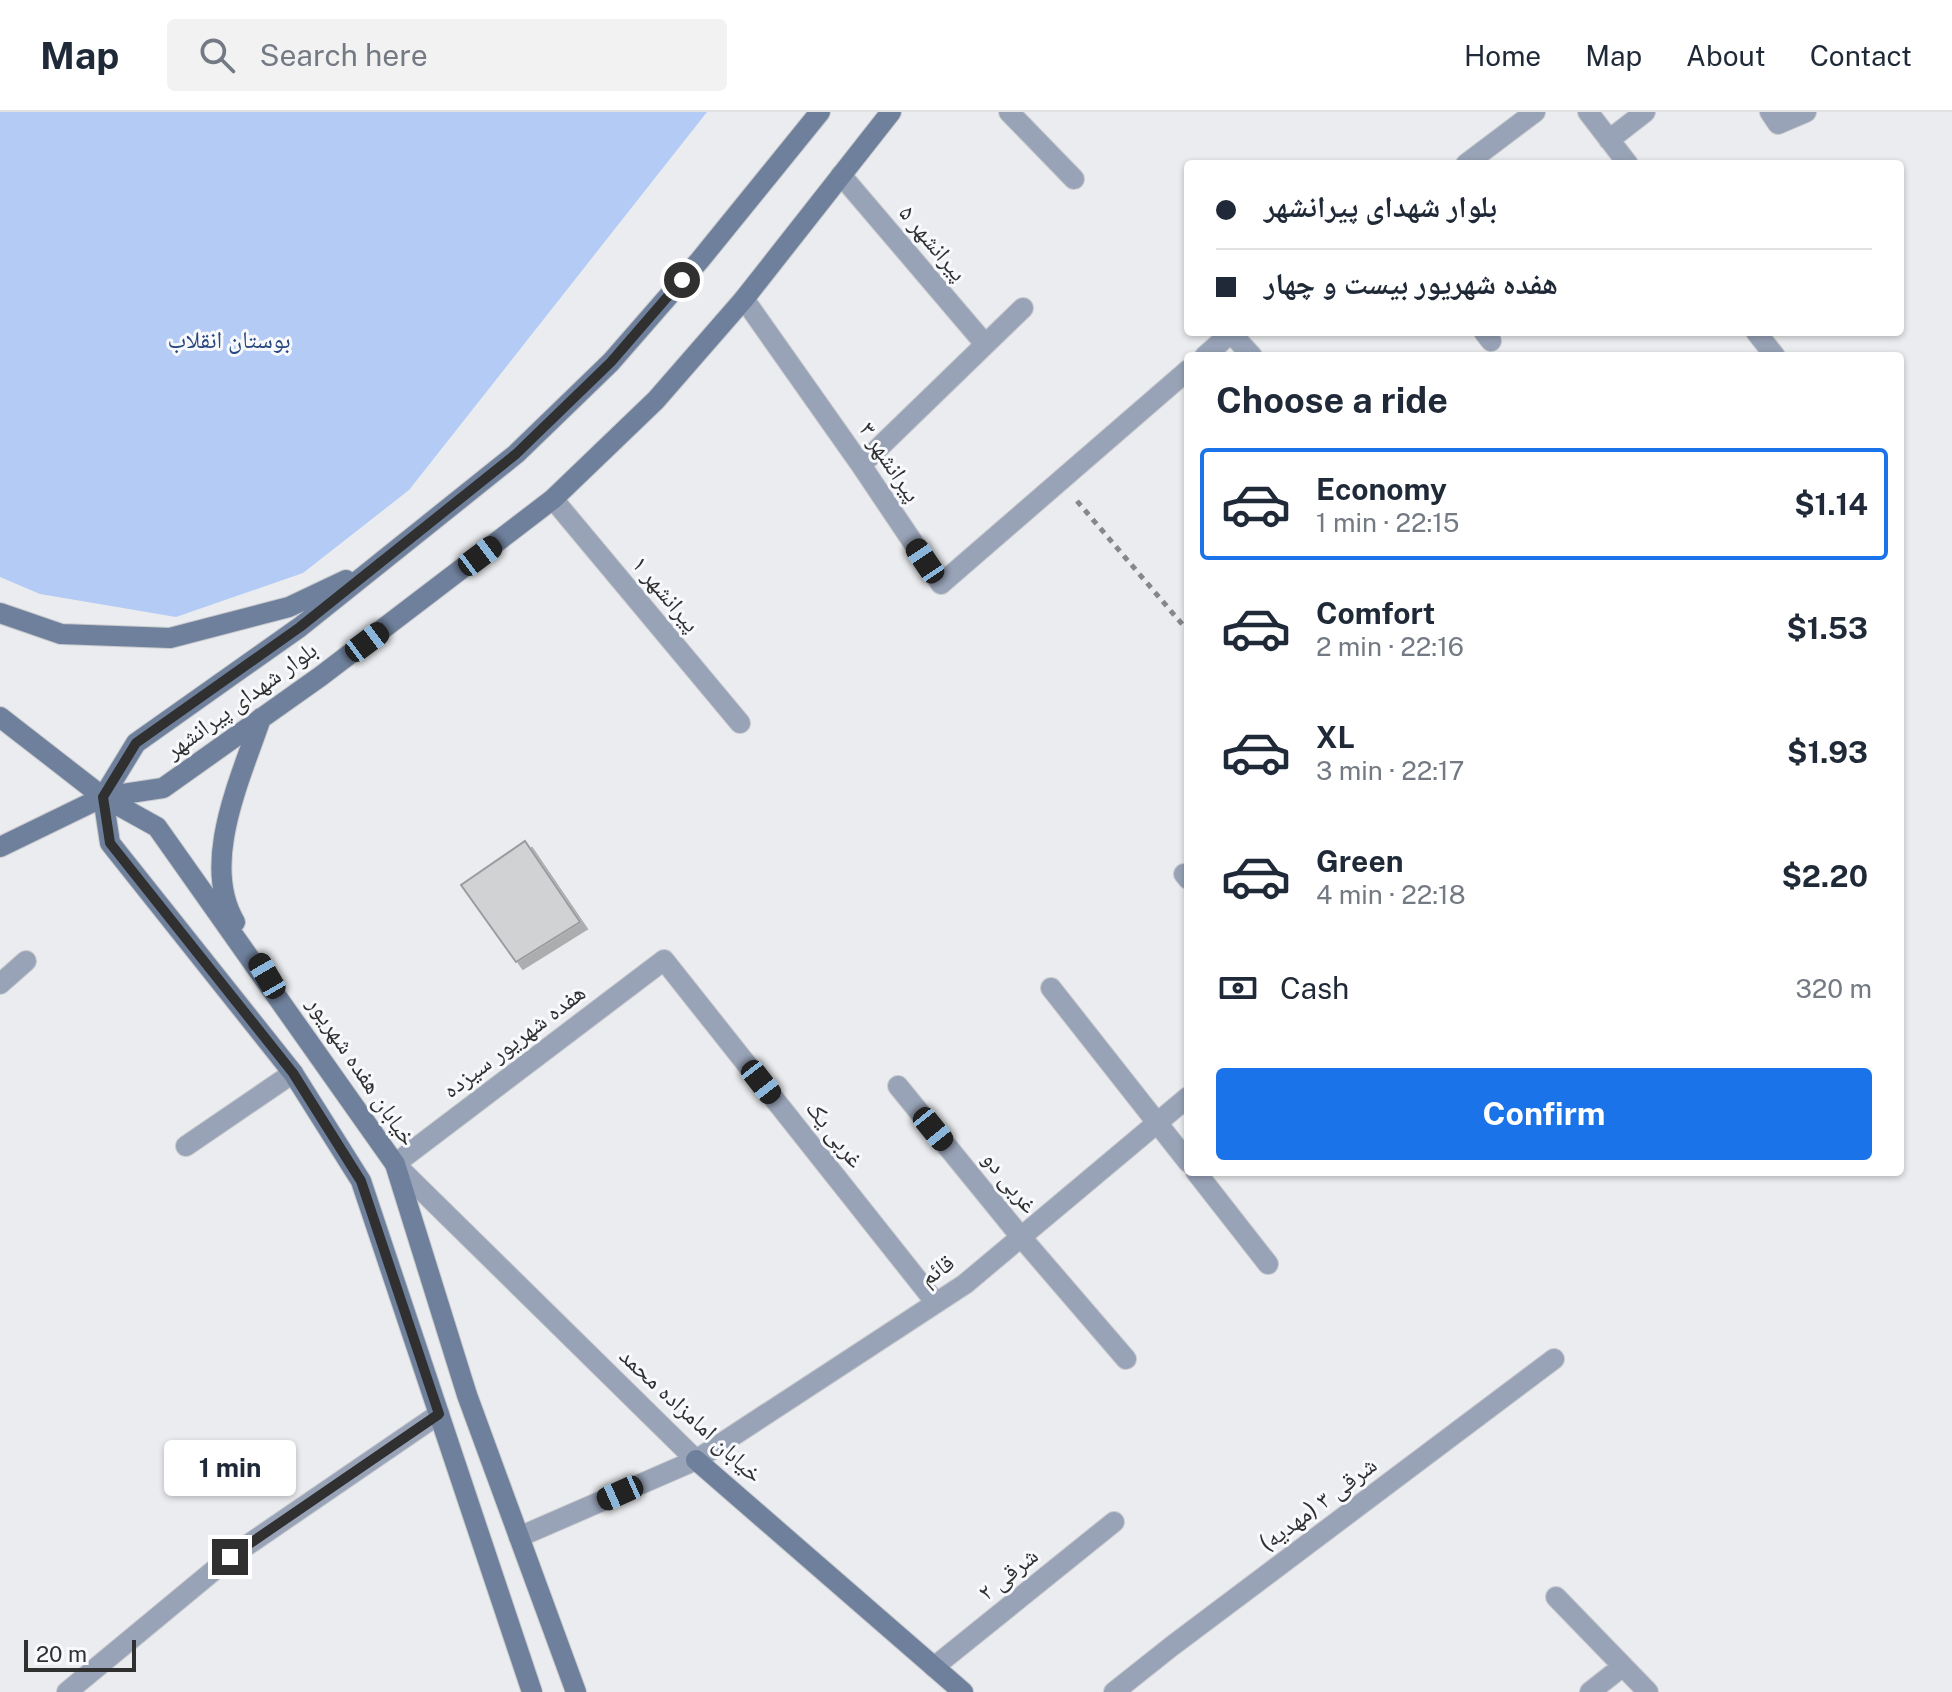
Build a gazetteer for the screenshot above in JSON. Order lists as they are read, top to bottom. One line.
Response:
{"streets":{"main road":["بلوار شهدای پیرانشهر","خیابان هفده شهریور","خیابان امامزاده محمد"],"street":["پیرانشهر ۵","پیرانشهر ۳","پیرانشهر ۱","هفده شهریور سیزده","غربی یک","غربی دو","قائم","شرقی ۳ (مهدیه)","شرقی ۲"]},"crossings":[["پیرانشهر ۵","بلوار شهدای پیرانشهر"],["پیرانشهر ۳","بلوار شهدای پیرانشهر"],["پیرانشهر ۱","بلوار شهدای پیرانشهر"],["بلوار شهدای پیرانشهر","خیابان هفده شهریور"],["هفده شهریور سیزده","خیابان هفده شهریور"],["هفده شهریور سیزده","غربی یک"],["هفده شهریور سیزده","خیابان امامزاده محمد"],["خیابان هفده شهریور","قائم"],["خیابان هفده شهریور","خیابان امامزاده محمد"],["غربی یک","قائم"],["غربی دو","قائم"],["قائم","خیابان امامزاده محمد"],["خیابان امامزاده محمد","شرقی ۲"]],"parks":["بوستان انقلاب"],"scale_bar":"20 m","page":{"header":"Map","search":"Search here","nav":["Home","Map","About","Contact"],"banner":["بلوار شهدای پیرانشهر","هفده شهریور بیست و چهار"],"heading":"Choose a ride","list":[{"name":"Economy","note":"1 min · 22:15","value":"$1.14"},{"name":"Comfort","note":"2 min · 22:16","value":"$1.53"},{"name":"XL","note":"3 min · 22:17","value":"$1.93"},{"name":"Green","note":"4 min · 22:18","value":"$2.20"}],"pay":["Cash","320 m"],"buttons":"Confirm","bubble":"1 min","scale":"20 m"}}
